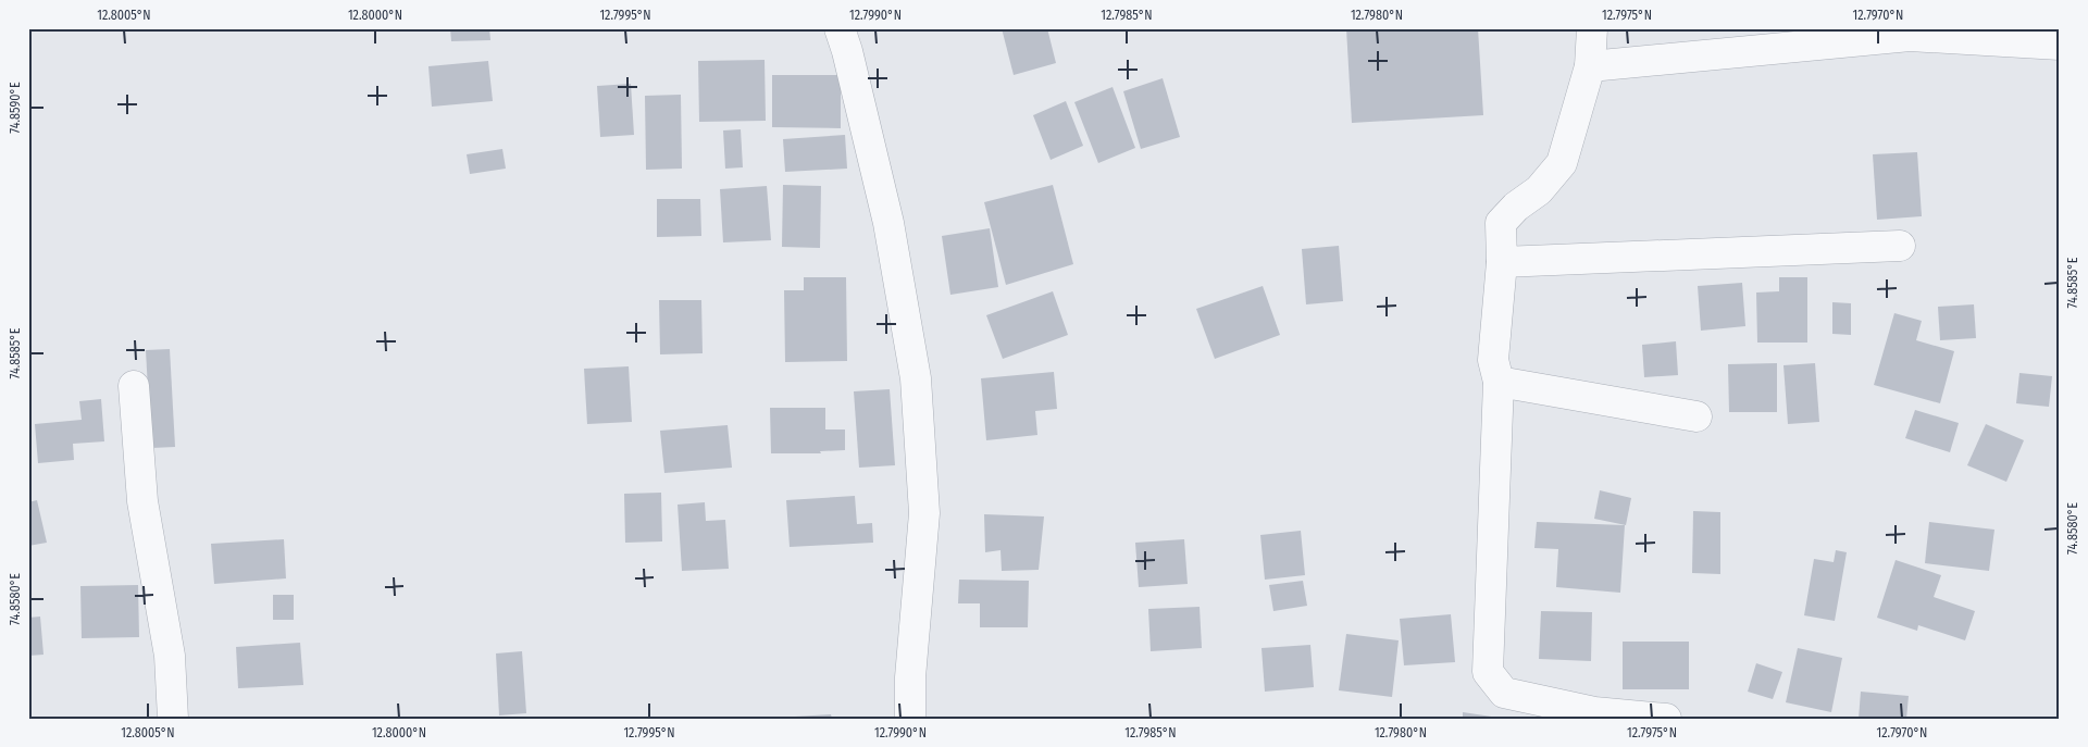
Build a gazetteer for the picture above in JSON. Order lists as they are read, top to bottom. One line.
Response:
{"coordinates":["12.8005°N","12.8000°N","12.7995°N","12.7990°N","12.7985°N","12.7980°N","12.7975°N","12.7970°N","74.8590°E","74.8585°E","74.8580°E"]}
